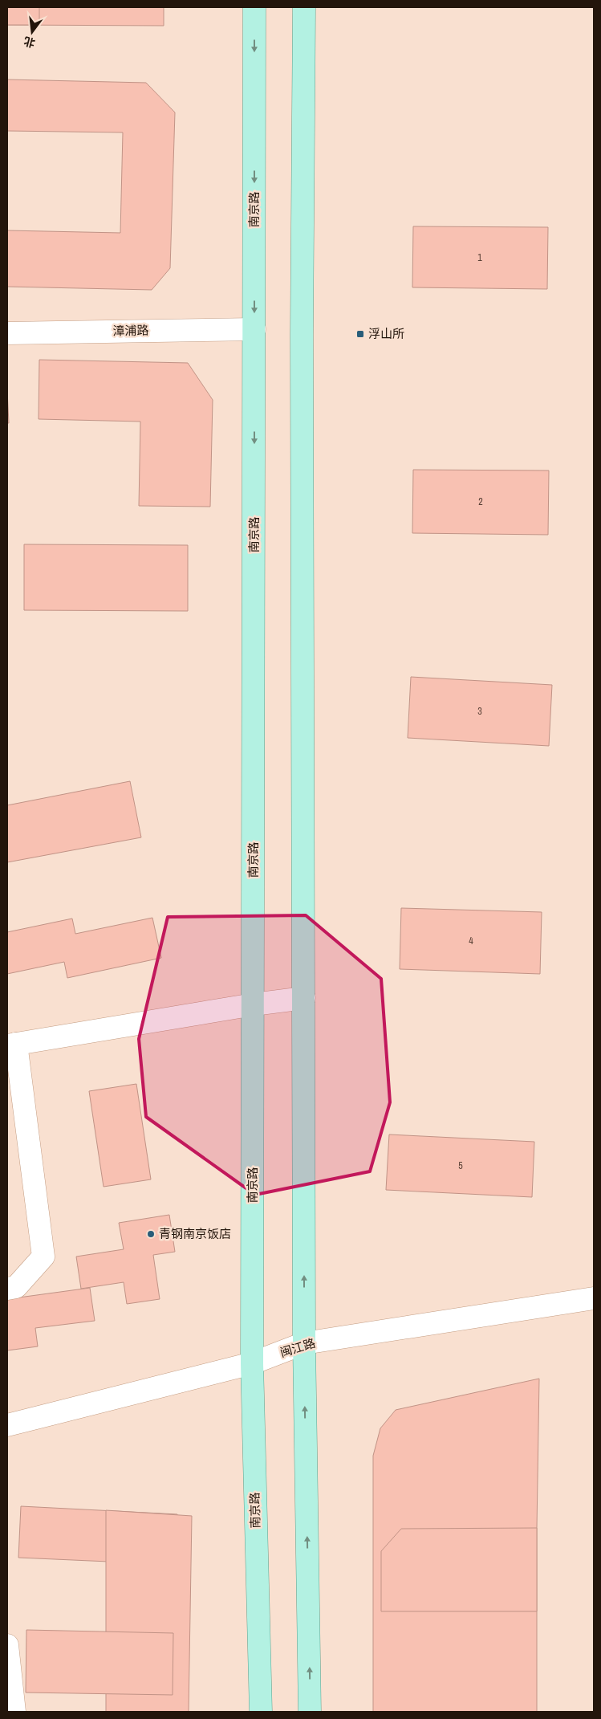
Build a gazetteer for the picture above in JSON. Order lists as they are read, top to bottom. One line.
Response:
{"streets":{"main road":["南京路"],"street":["漳浦路","闽江路"]},"crossings":[["南京路","漳浦路"],["南京路","闽江路"]],"places":{"transit":["浮山所"],"other":["青钢南京饭店"]},"house_numbers":["1","2","3","4","5"],"north":"bottom"}
